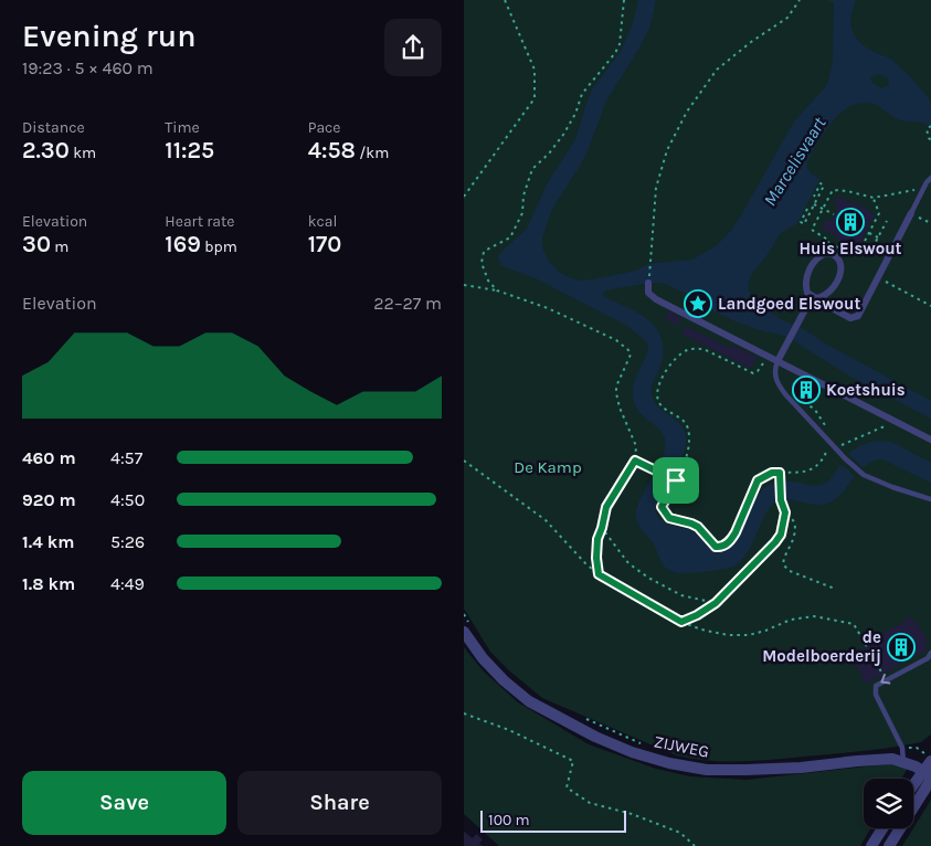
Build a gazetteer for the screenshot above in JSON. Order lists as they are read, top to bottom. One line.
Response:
{"streets":{"street":["ZIJWEG"]},"water":["Marcelisvaart"],"parks":["De Kamp"],"places":{"building":["Huis Elswout","Koetshuis","de Modelboerderij"],"place":["Landgoed Elswout"]},"scale_bar":"100 m","page":{"heading":["Evening run","19:23 · 5 × 460 m"],"stats":[["Distance","2.30 km"],["Time","11:25"],["Pace","4:58 /km"],["Elevation","30 m"],["Heart rate","169 bpm"],["kcal","170"]],"chart":["Elevation","22–27 m"],"list":[{"name":"460 m","note":"4:57"},{"name":"920 m","note":"4:50"},{"name":"1.4 km","note":"5:26"},{"name":"1.8 km","note":"4:49"}],"buttons":["Save","Share"],"scale":"100 m"}}
